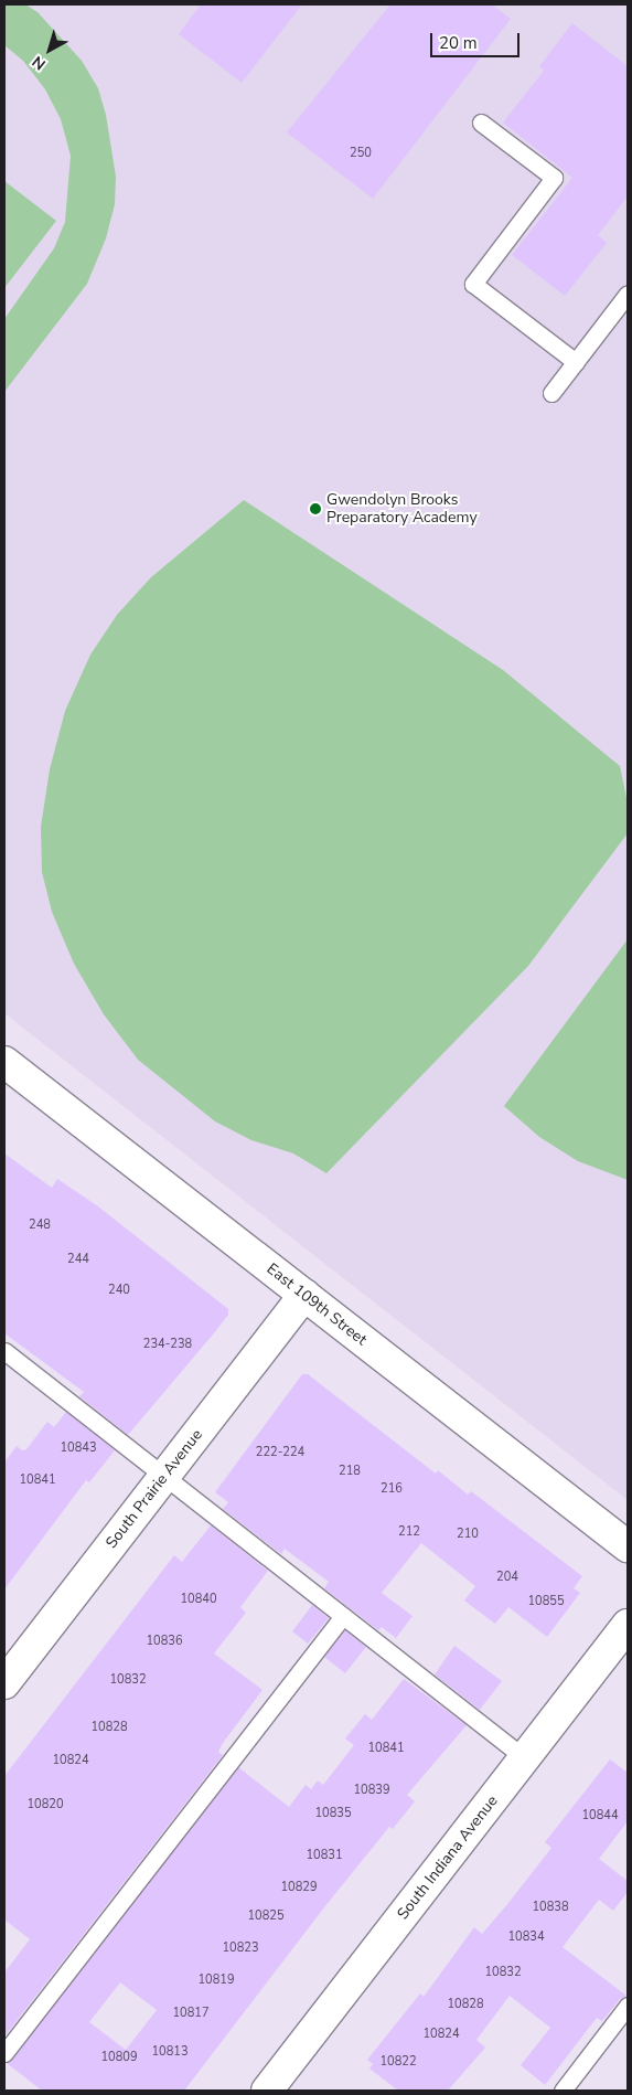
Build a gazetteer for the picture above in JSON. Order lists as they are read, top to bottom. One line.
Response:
{"streets":{"street":["East 109th Street","South Prairie Avenue","South Indiana Avenue"]},"crossings":[["East 109th Street","South Prairie Avenue"]],"places":["Gwendolyn Brooks Preparatory Academy"],"house_numbers":["250","248","244","240","234-238","10843","222-224","218","10841","216","212","210","204","10840","10855","10836","10832","10828","10841","10824","10839","10820","10835","10844","10831","10829","10838","10825","10834","10823","10832","10819","10828","10817","10824","10813","10809","10822"],"scale_bar":"20 m","north":"bottom left"}
